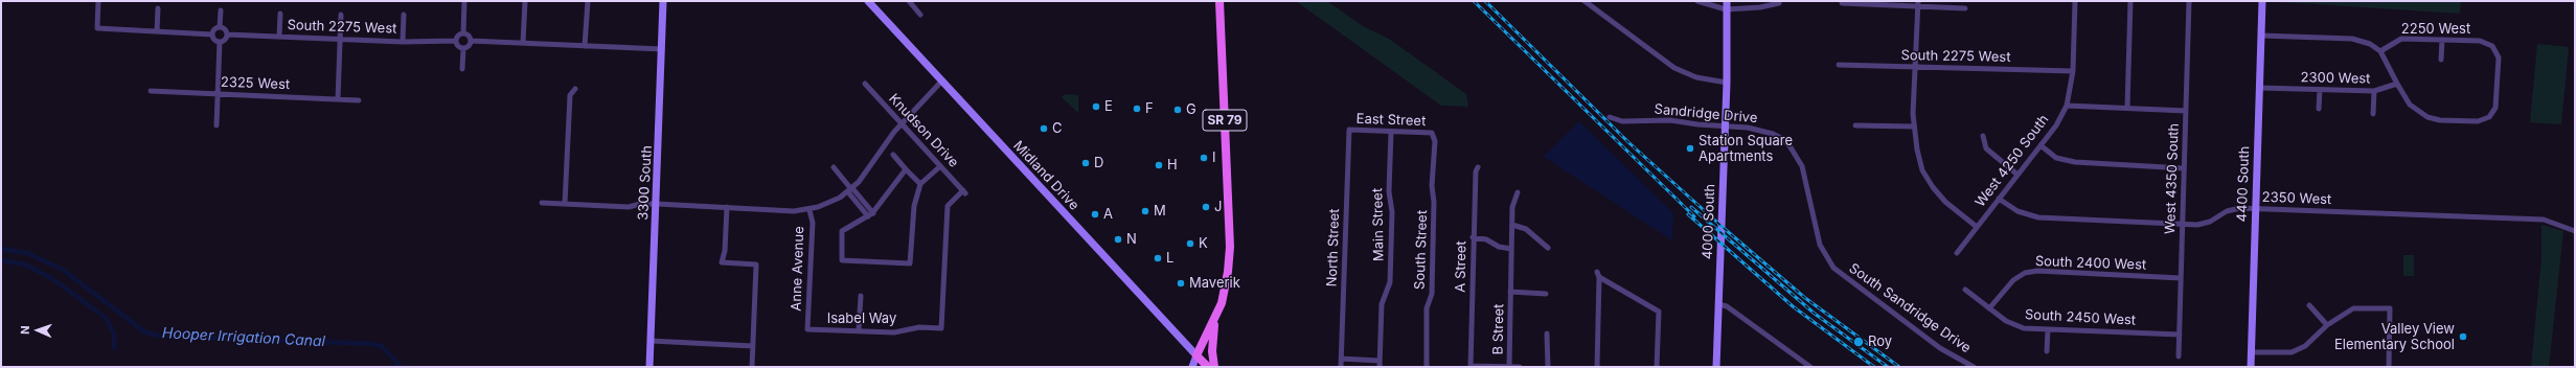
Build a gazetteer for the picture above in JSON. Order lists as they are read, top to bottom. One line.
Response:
{"streets":{"main road":["SR 79","Midland Drive"],"street":["South 2275 West","2250 West","2300 West","2325 West","Sandridge Drive","East Street","Knudson Drive","West 4250 South","West 4350 South","3300 South","4400 South","2350 West","4000 South","Main Street","North Street","South Street","South 2400 West","A Street","Anne Avenue","South Sandridge Drive","South 2450 West","Isabel Way","B Street"]},"crossings":[["South 2275 West","West 4250 South"],["2250 West","2300 West"],["2300 West","4400 South"],["Sandridge Drive","4000 South"],["Sandridge Drive","South Sandridge Drive"],["SR 79","Midland Drive"],["East Street","Main Street"],["East Street","North Street"],["East Street","South Street"],["Knudson Drive","Isabel Way"],["West 4250 South","2350 West"],["West 4350 South","2350 West"],["West 4350 South","South 2400 West"],["West 4350 South","South 2450 West"],["4400 South","2350 West"],["South 2400 West","South 2450 West"],["Anne Avenue","Isabel Way"]],"water":["Hooper Irrigation Canal"],"places":["E","F","G","C","Station Square Apartments","I","D","H","J","M","A","N","K","L","Maverik","Valley View Elementary School","Roy"],"north":"left"}
